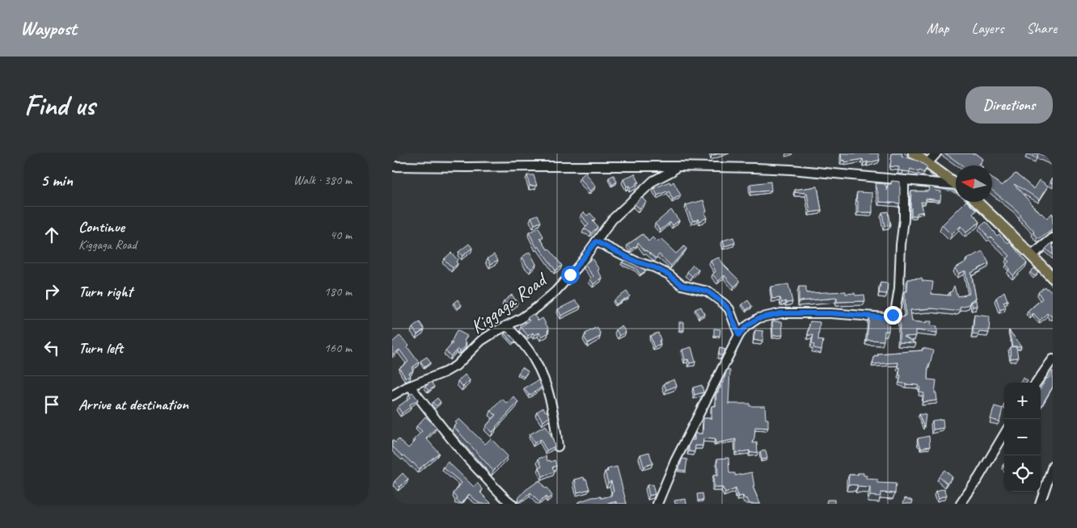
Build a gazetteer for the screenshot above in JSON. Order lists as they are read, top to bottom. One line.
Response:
{"streets":{"street":["Kiggaga Road"]},"north":"left","page":{"header":"Waypost","nav":["Map","Layers","Share"],"buttons":"Directions","title":"Find us","heading":["5 min","Walk · 380 m"],"list":[["Continue","Kiggaga Road","40 m"],["Turn right","180 m"],["Turn left","160 m"],"Arrive at destination"],"map_buttons":["+","−"]}}
